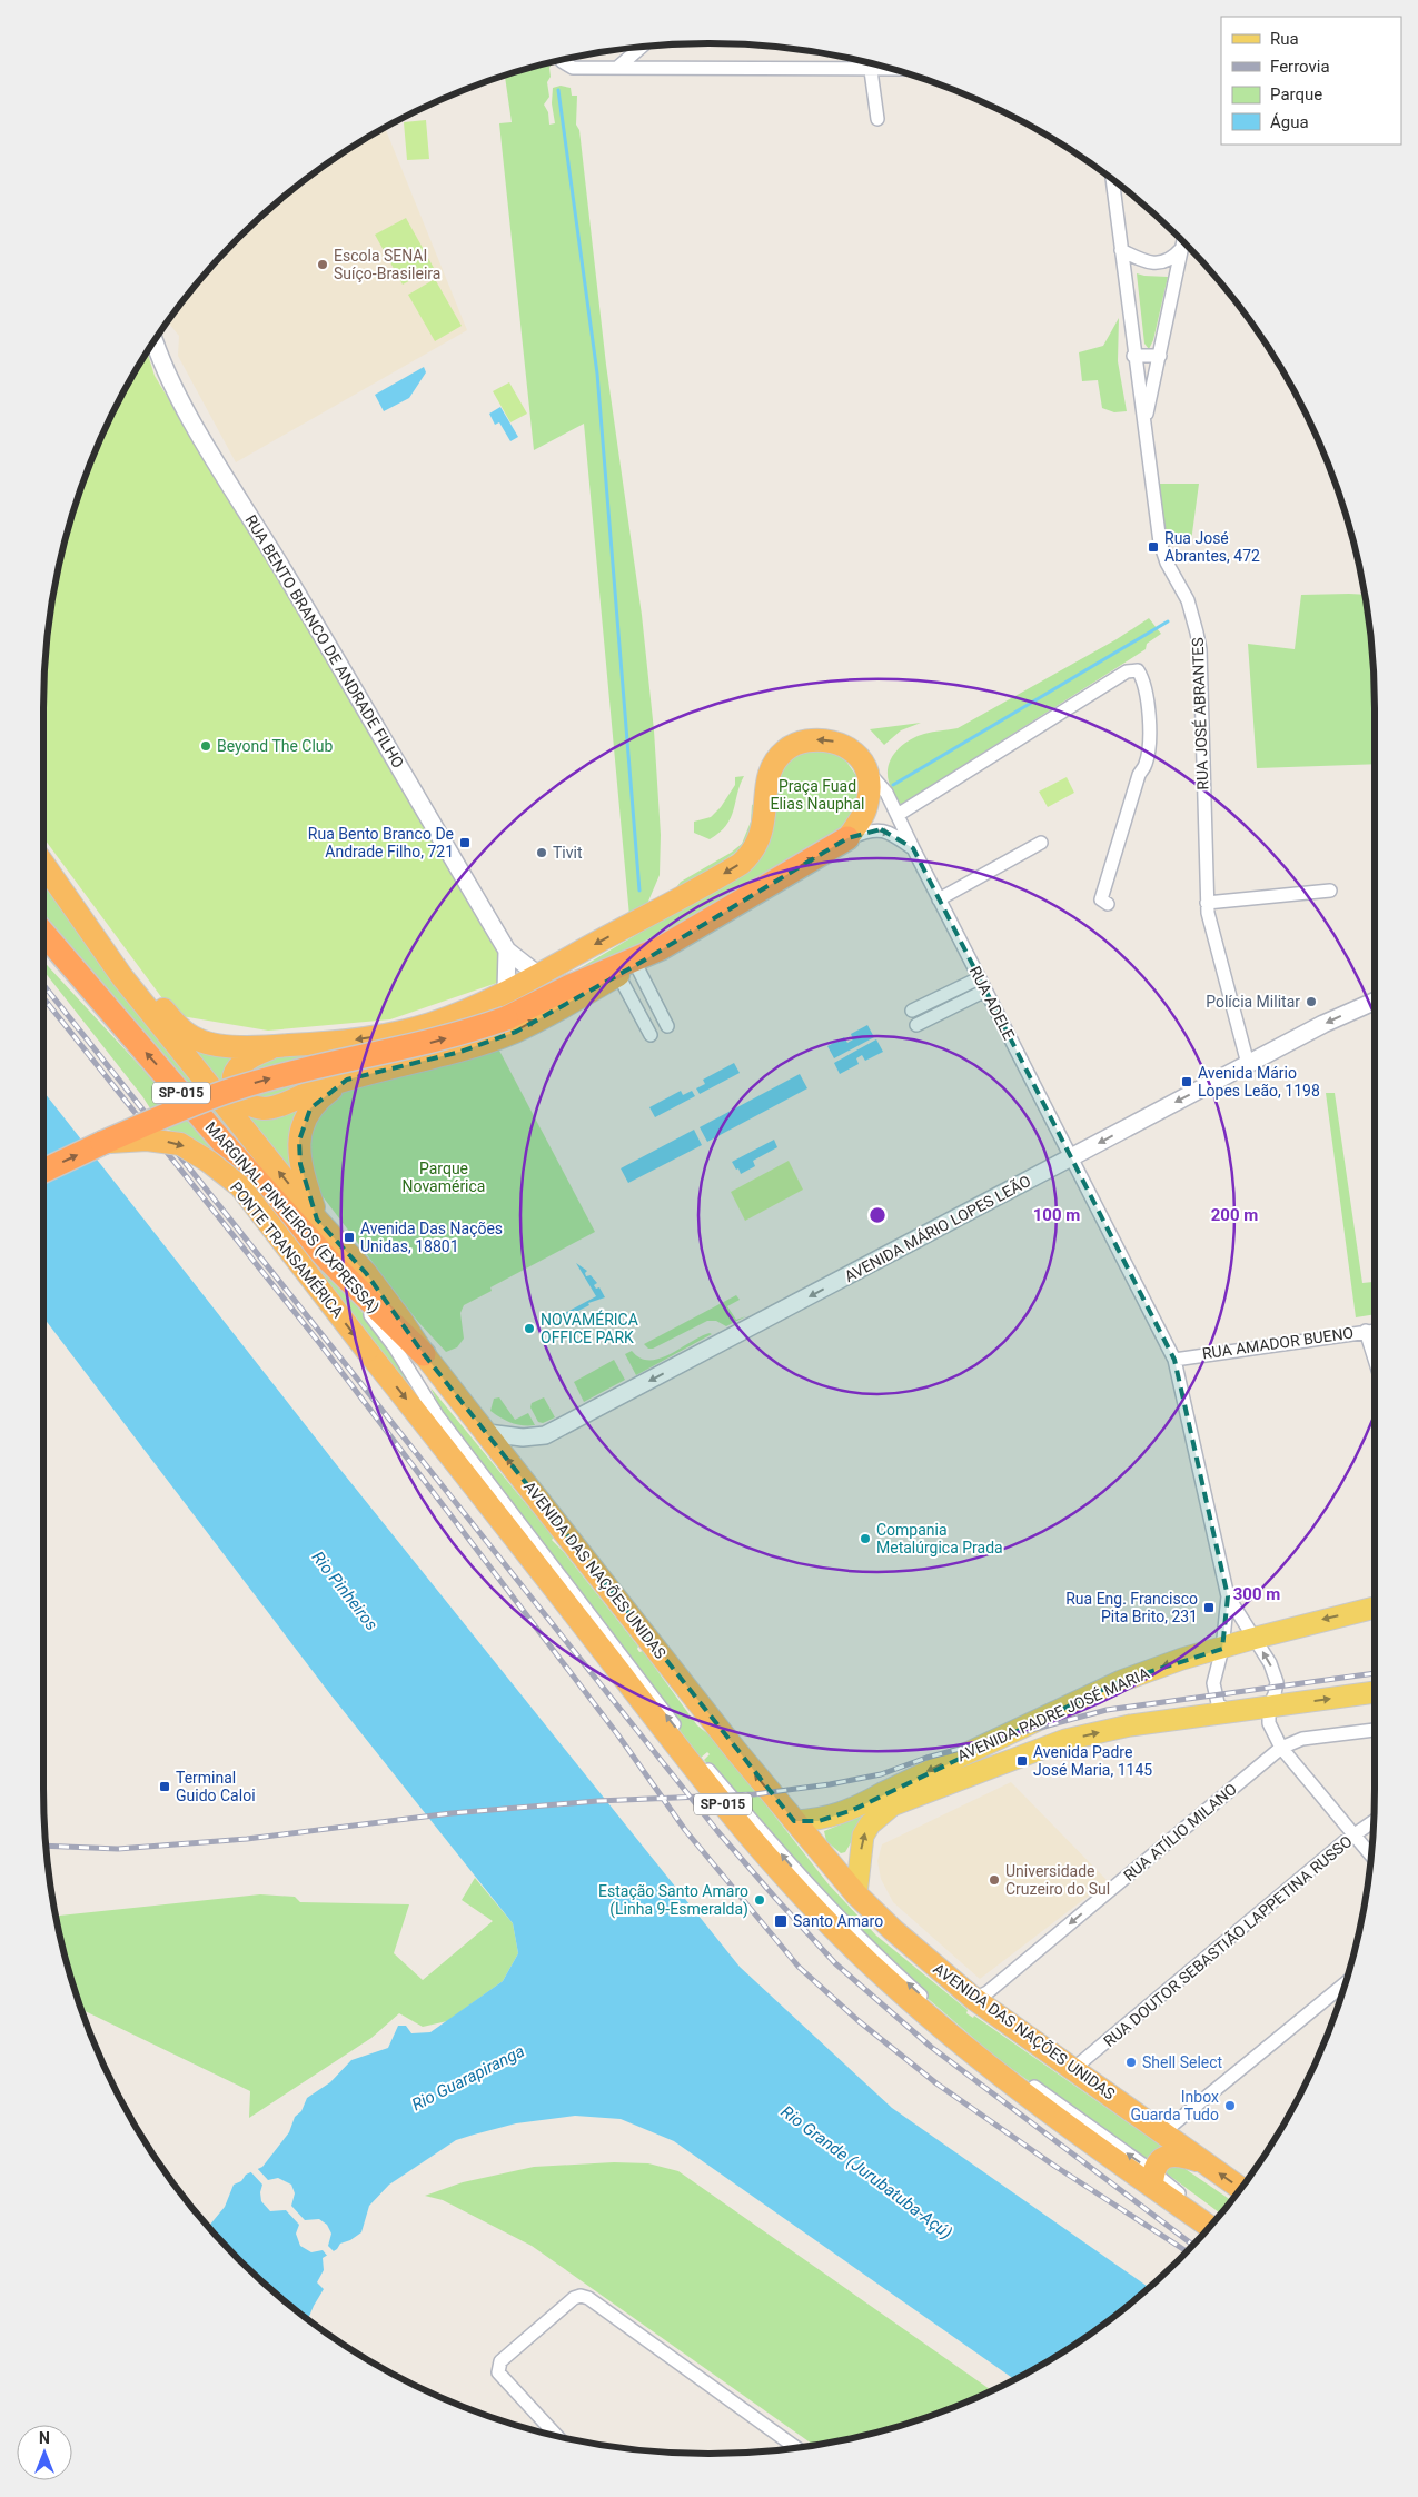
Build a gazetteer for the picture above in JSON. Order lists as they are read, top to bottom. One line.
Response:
{"streets":{"highway":["SP-015","MARGINAL PINHEIROS (EXPRESSA)","PONTE TRANSAMÉRICA","AVENIDA DAS NAÇÕES UNIDAS"],"main road":["AVENIDA PADRE JOSÉ MARIA"],"street":["RUA BENTO BRANCO DE ANDRADE FILHO","RUA JOSÉ ABRANTES","RUA ADELE","AVENIDA MÁRIO LOPES LEÃO","RUA AMADOR BUENO","RUA ATÍLIO MILANO","RUA DOUTOR SEBASTIÃO LAPPETINA RUSSO"]},"crossings":[["RUA JOSÉ ABRANTES","AVENIDA MÁRIO LOPES LEÃO"],["RUA ADELE","AVENIDA MÁRIO LOPES LEÃO"],["RUA ADELE","RUA AMADOR BUENO"],["SP-015","PONTE TRANSAMÉRICA"],["MARGINAL PINHEIROS (EXPRESSA)","AVENIDA DAS NAÇÕES UNIDAS"],["AVENIDA MÁRIO LOPES LEÃO","AVENIDA DAS NAÇÕES UNIDAS"],["AVENIDA DAS NAÇÕES UNIDAS","AVENIDA PADRE JOSÉ MARIA"],["AVENIDA DAS NAÇÕES UNIDAS","RUA ATÍLIO MILANO"],["AVENIDA DAS NAÇÕES UNIDAS","RUA DOUTOR SEBASTIÃO LAPPETINA RUSSO"]],"one_way":["AVENIDA MÁRIO LOPES LEÃO","PONTE TRANSAMÉRICA","RUA ATÍLIO MILANO"],"water":["Rio Pinheiros","Rio Guarapiranga","Rio Grande (Jurubatuba-Açú)"],"parks":["Praça Fuad Elias Nauphal","Parque Novamérica"],"places":{"other":["Escola SENAI Suíço-Brasileira","Beyond The Club","Tivit","Polícia Militar","NOVAMÉRICA OFFICE PARK","Compania Metalúrgica Prada","Universidade Cruzeiro do Sul","Estação Santo Amaro (Linha 9-Esmeralda)","Shell Select","Inbox Guarda Tudo"],"transit":["Rua José Abrantes, 472","Rua Bento Branco De Andrade Filho, 721","Avenida Mário Lopes Leão, 1198","Avenida Das Nações Unidas, 18801","Rua Eng. Francisco Pita Brito, 231","Avenida Padre José Maria, 1145","Terminal Guido Caloi","Santo Amaro"]},"legend":["Rua","Ferrovia","Parque","Água"],"north":"top","rings":["100 m","200 m","300 m"]}
